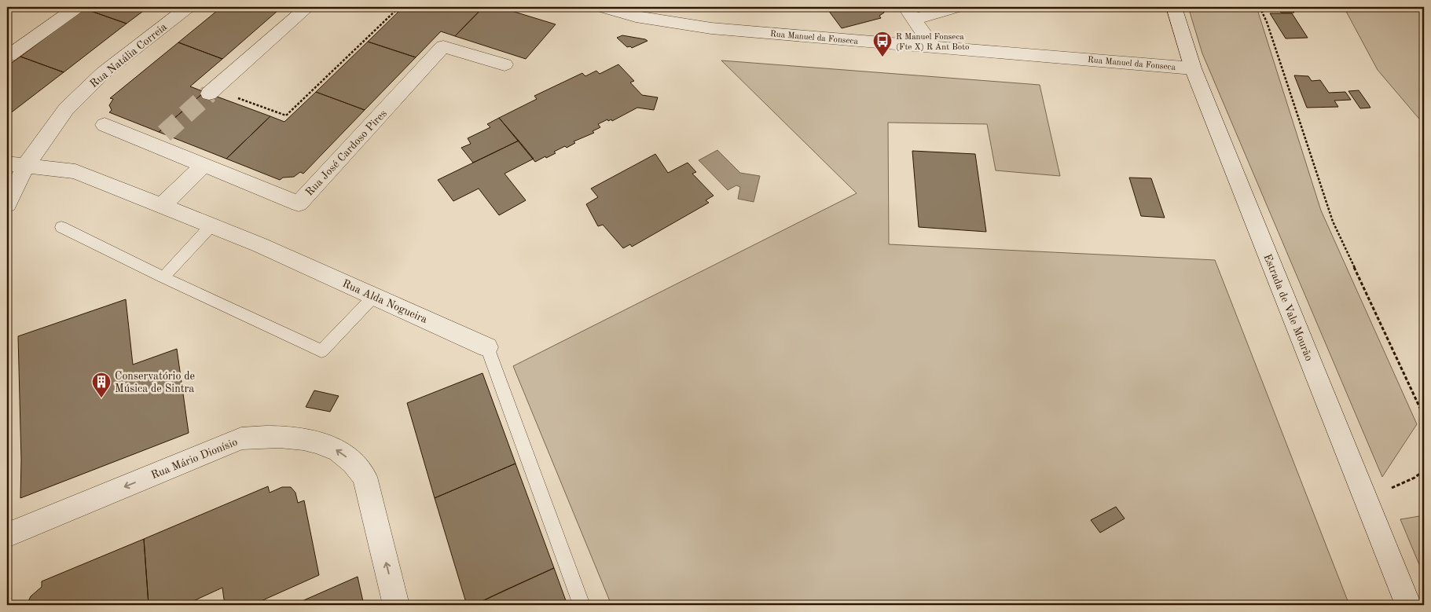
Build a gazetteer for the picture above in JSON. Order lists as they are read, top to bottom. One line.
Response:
{"streets":{"street":["Rua Manuel da Fonseca","Rua Natália Correia","Rua José Cardoso Pires","Rua Alda Nogueira","Estrada de Vale Mourão","Rua Mário Dionísio"]},"crossings":[["Rua Manuel da Fonseca","Estrada de Vale Mourão"],["Rua Natália Correia","Rua Alda Nogueira"]],"places":{"bus stop":["R Manuel Fonseca (Fte X) R Ant Boto"],"building":["Conservatório de Música de Sintra"]}}
